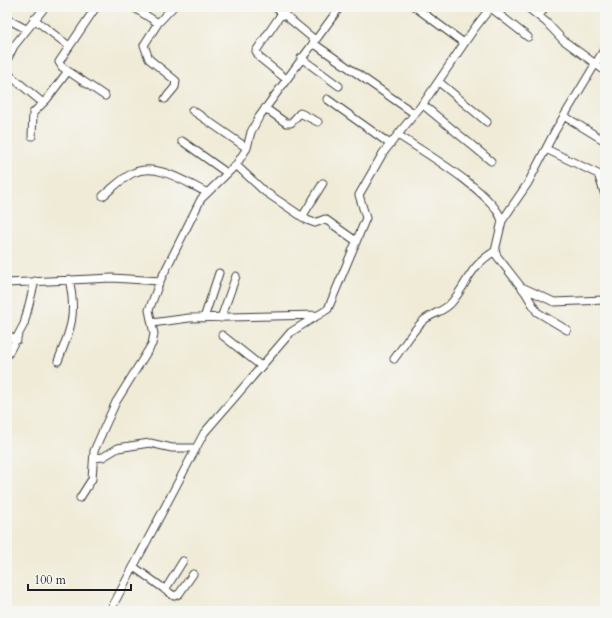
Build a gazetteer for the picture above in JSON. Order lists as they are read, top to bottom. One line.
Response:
{"scale_bar":"100 m"}
